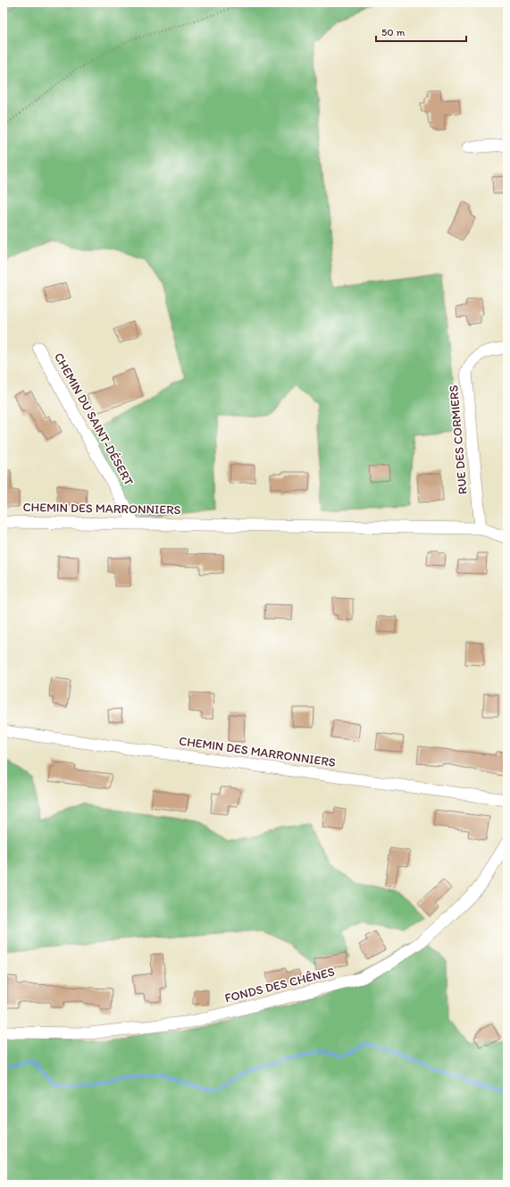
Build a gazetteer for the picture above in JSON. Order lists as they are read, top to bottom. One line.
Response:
{"streets":{"street":["CHEMIN DU SAINT-DÉSERT","RUE DES CORMIERS","CHEMIN DES MARRONNIERS","FONDS DES CHÊNES"]},"crossings":[["CHEMIN DU SAINT-DÉSERT","CHEMIN DES MARRONNIERS"],["RUE DES CORMIERS","CHEMIN DES MARRONNIERS"]],"scale_bar":"50 m"}
